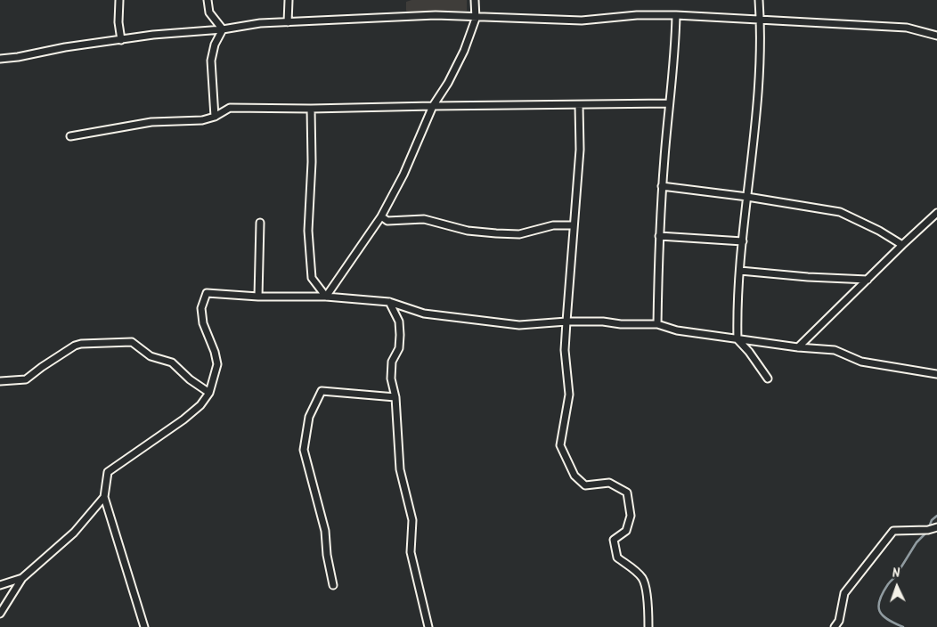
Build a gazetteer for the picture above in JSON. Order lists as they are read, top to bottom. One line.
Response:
{"north":"top"}
